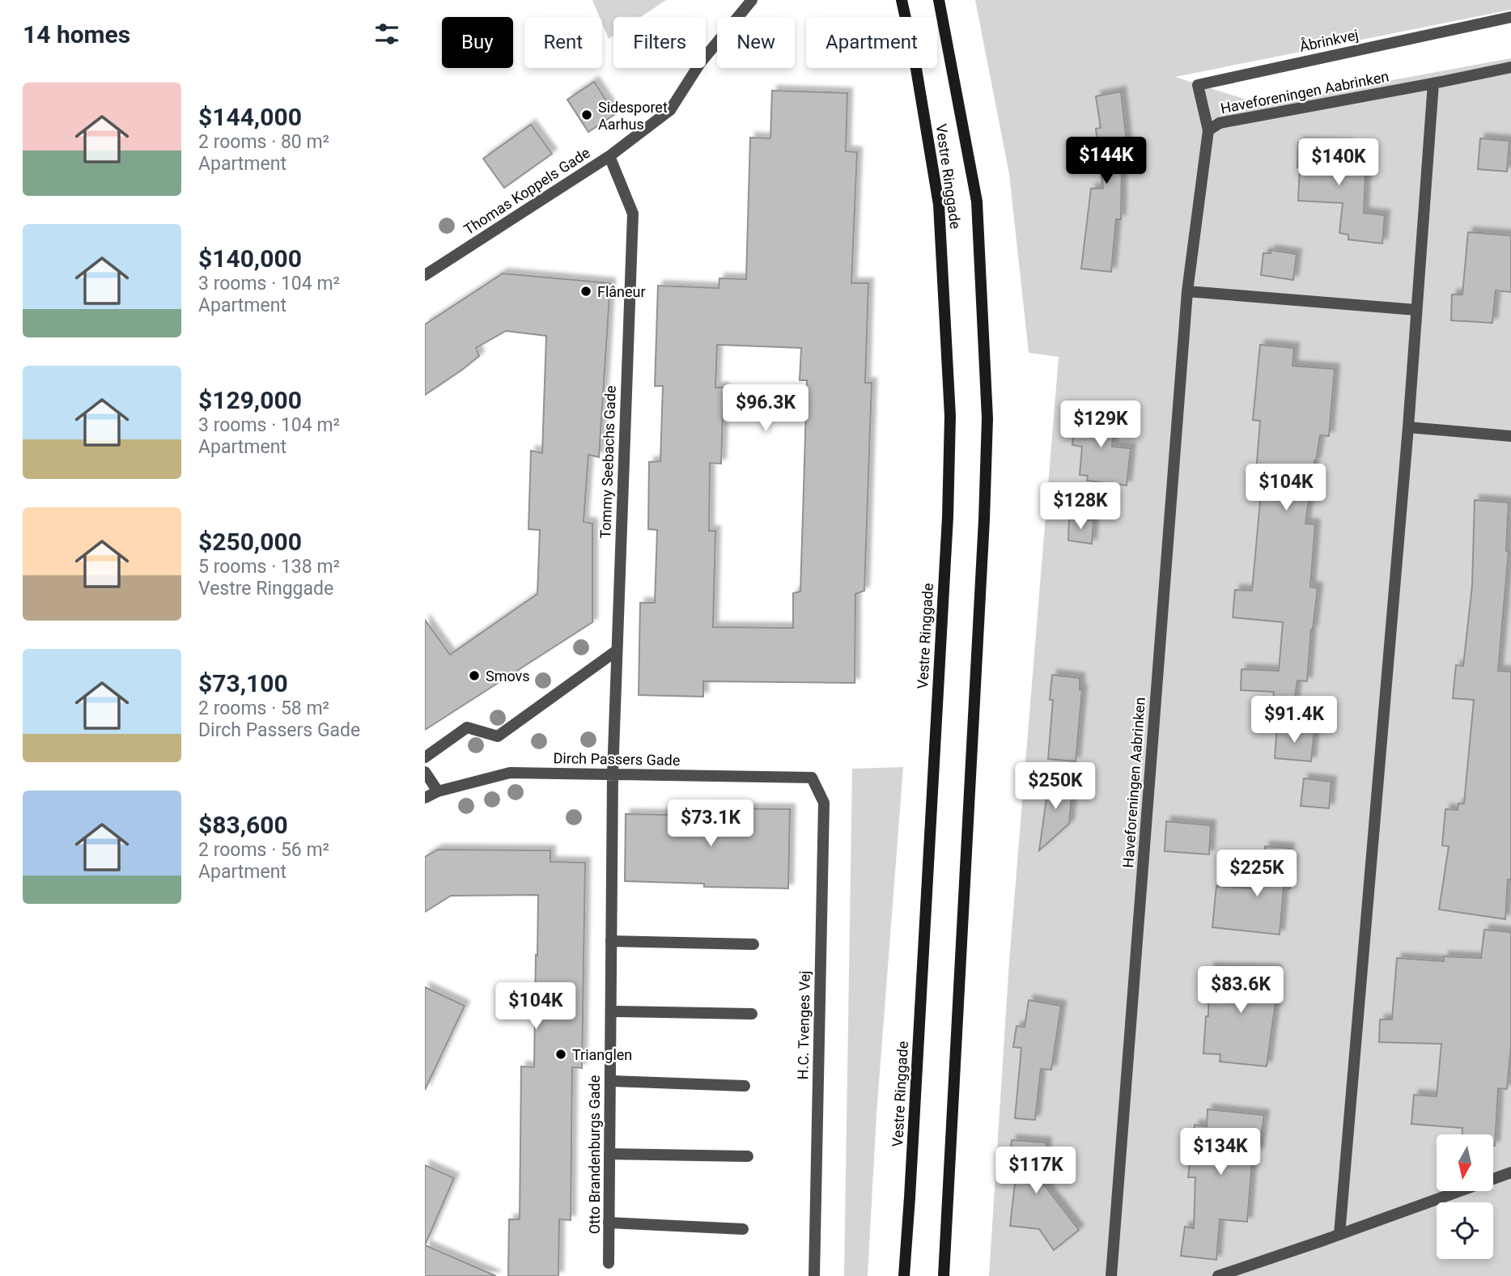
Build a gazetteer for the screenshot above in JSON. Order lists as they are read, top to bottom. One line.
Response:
{"streets":{"main road":["Vestre Ringgade"],"street":["Åbrinkvej","Haveforeningen Aabrinken","Thomas Koppels Gade","Tommy Seebachs Gade","Dirch Passers Gade","H.C. Tvenges Vej","Otto Brandenburgs Gade"]},"crossings":[["Åbrinkvej","Haveforeningen Aabrinken"],["Thomas Koppels Gade","Tommy Seebachs Gade"],["Tommy Seebachs Gade","Dirch Passers Gade"],["Tommy Seebachs Gade","Otto Brandenburgs Gade"],["Dirch Passers Gade","H.C. Tvenges Vej"],["Dirch Passers Gade","Otto Brandenburgs Gade"]],"places":["Sidesporet Aarhus","Flâneur","Smovs","Trianglen"],"north":"bottom","page":{"heading":"14 homes","chip":["Buy","Rent","Filters","New","Apartment"],"list":[{"name":"$144,000","note":"2 rooms · 80 m² · Apartment"},{"name":"$140,000","note":"3 rooms · 104 m² · Apartment"},{"name":"$129,000","note":"3 rooms · 104 m² · Apartment"},{"name":"$250,000","note":"5 rooms · 138 m² · Vestre Ringgade"},{"name":"$73,100","note":"2 rooms · 58 m² · Dirch Passers Gade"},{"name":"$83,600","note":"2 rooms · 56 m² · Apartment"}],"price":["$144K","$140K","$96.3K","$129K","$104K","$128K","$91.4K","$250K","$73.1K","$225K","$83.6K","$104K","$134K","$117K"]}}
